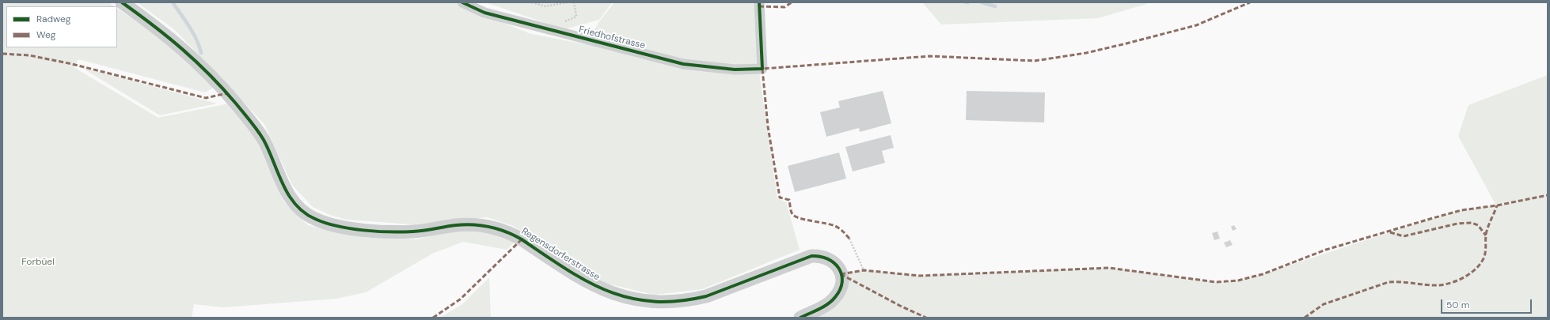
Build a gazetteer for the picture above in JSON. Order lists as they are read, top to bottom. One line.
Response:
{"streets":{"street":["Friedhofstrasse","Regensdorferstrasse"]},"parks":["Forbüel"],"legend":["Radweg","Weg"],"scale_bar":"50 m"}
